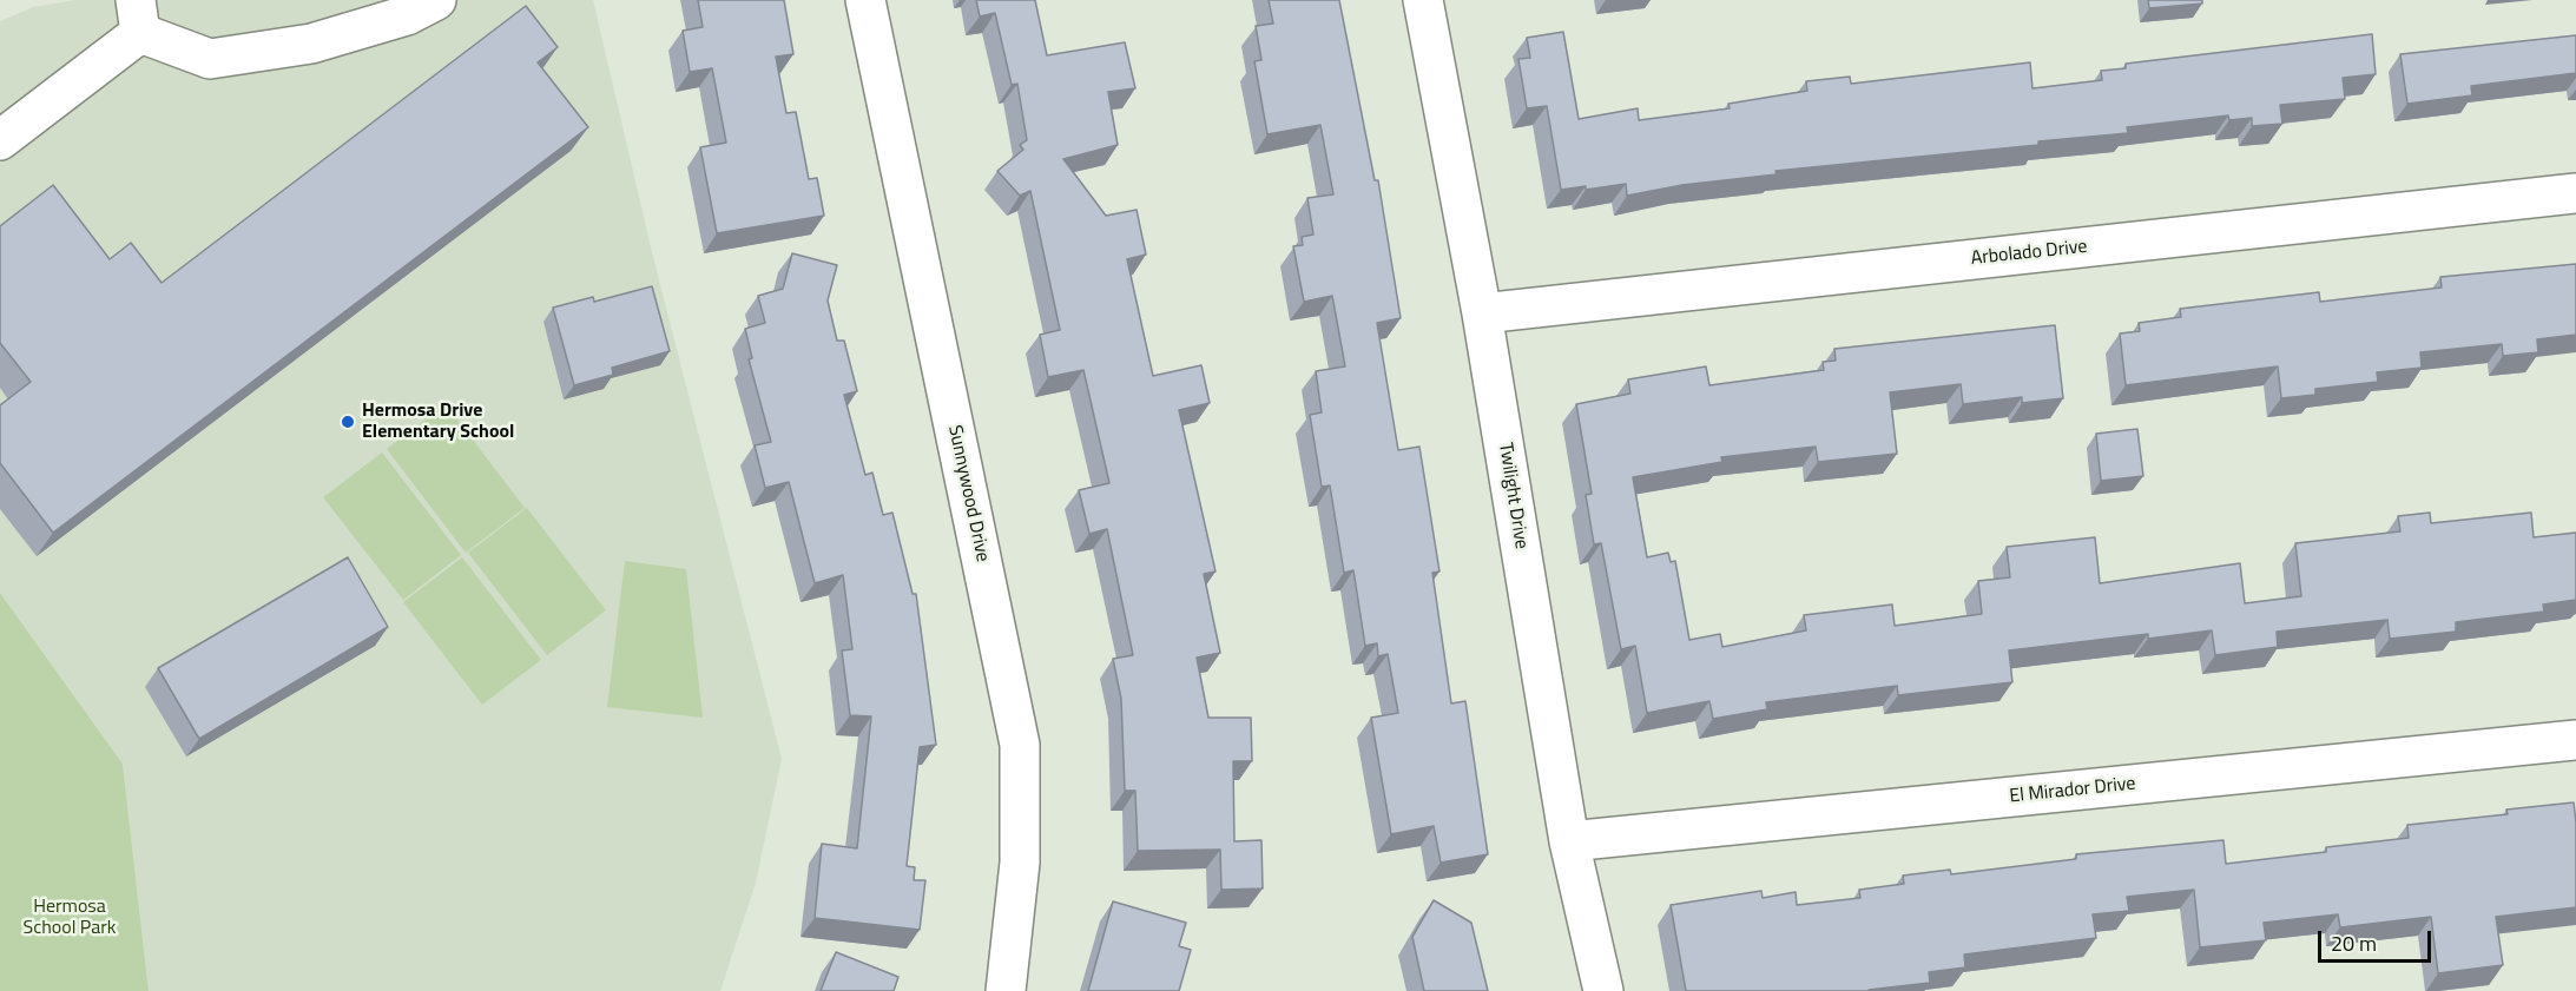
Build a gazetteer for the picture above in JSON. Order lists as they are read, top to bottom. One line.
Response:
{"streets":{"street":["Arbolado Drive","Sunnywood Drive","Twilight Drive","El Mirador Drive"]},"crossings":[["Arbolado Drive","Twilight Drive"],["Twilight Drive","El Mirador Drive"]],"parks":["Hermosa School Park"],"places":["Hermosa Drive Elementary School"],"scale_bar":"20 m"}
